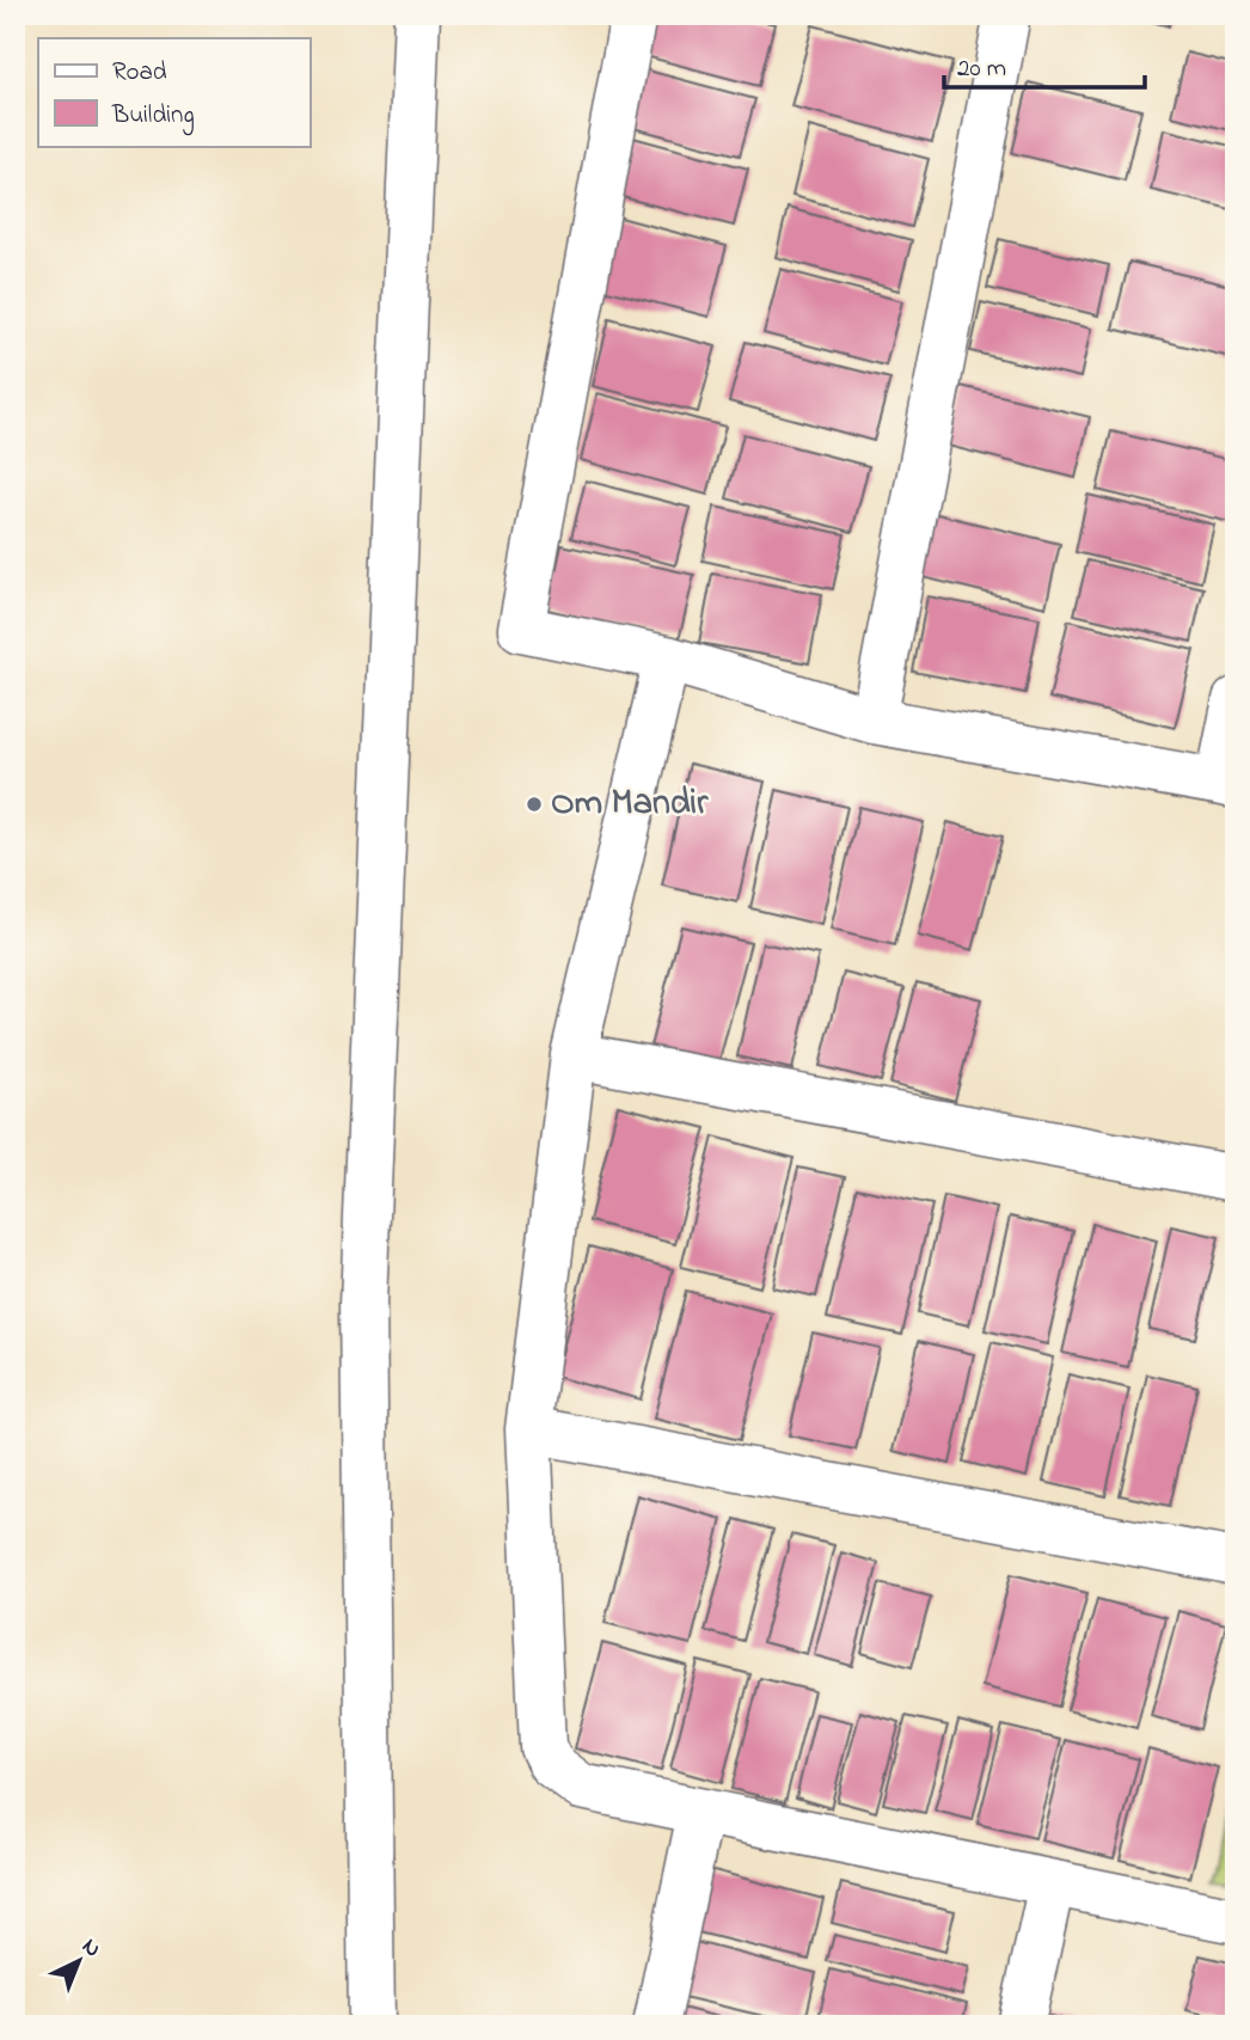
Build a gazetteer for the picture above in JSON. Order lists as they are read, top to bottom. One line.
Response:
{"places":["Om Mandir"],"legend":["Road","Building"],"scale_bar":"20 m","north":"top right"}
